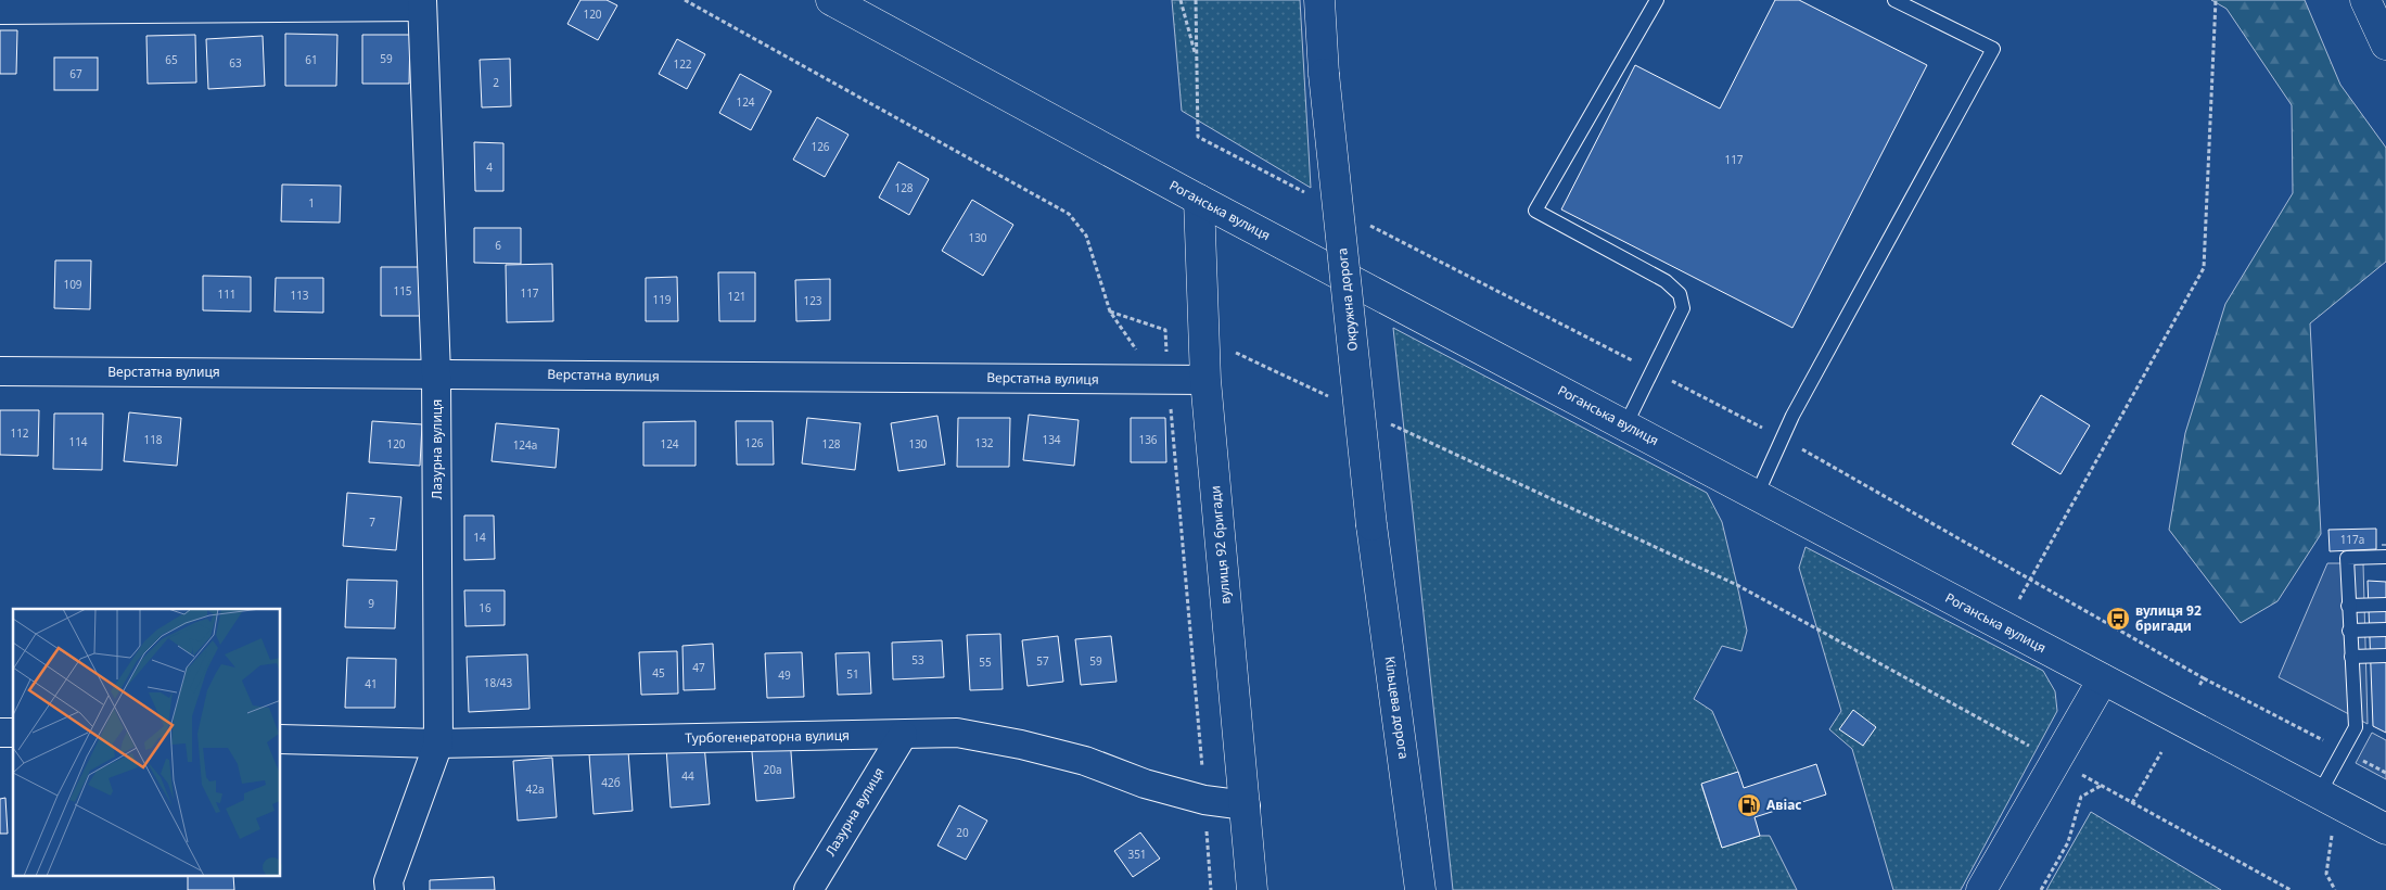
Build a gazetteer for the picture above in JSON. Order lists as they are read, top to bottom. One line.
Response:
{"streets":{"main road":["Роганська вулиця","Окружна дорога","вулиця 92 бригади","Кільцева дорога"],"street":["Верстатна вулиця","Лазурна вулиця","Турбогенераторна вулиця"]},"crossings":[["Роганська вулиця","вулиця 92 бригади"],["Окружна дорога","Кільцева дорога"],["Верстатна вулиця","Лазурна вулиця"],["Верстатна вулиця","вулиця 92 бригади"],["Лазурна вулиця","Турбогенераторна вулиця"],["вулиця 92 бригади","Турбогенераторна вулиця"]],"places":{"bus stop":["вулиця 92 бригади"],"fuel station":["Авіас"]},"house_numbers":["120","59","65","61","63","122","67","2","124","126","117","4","128","1","130","6","109","115","117","111","113","121","119","123","112","118","134","136","114","126","132","120","124","128","130","124а","7","14","117а","9","16","53","57","59","55","47","45","51","49","18/43","41","20а","44","42б","42а","20","351"]}
